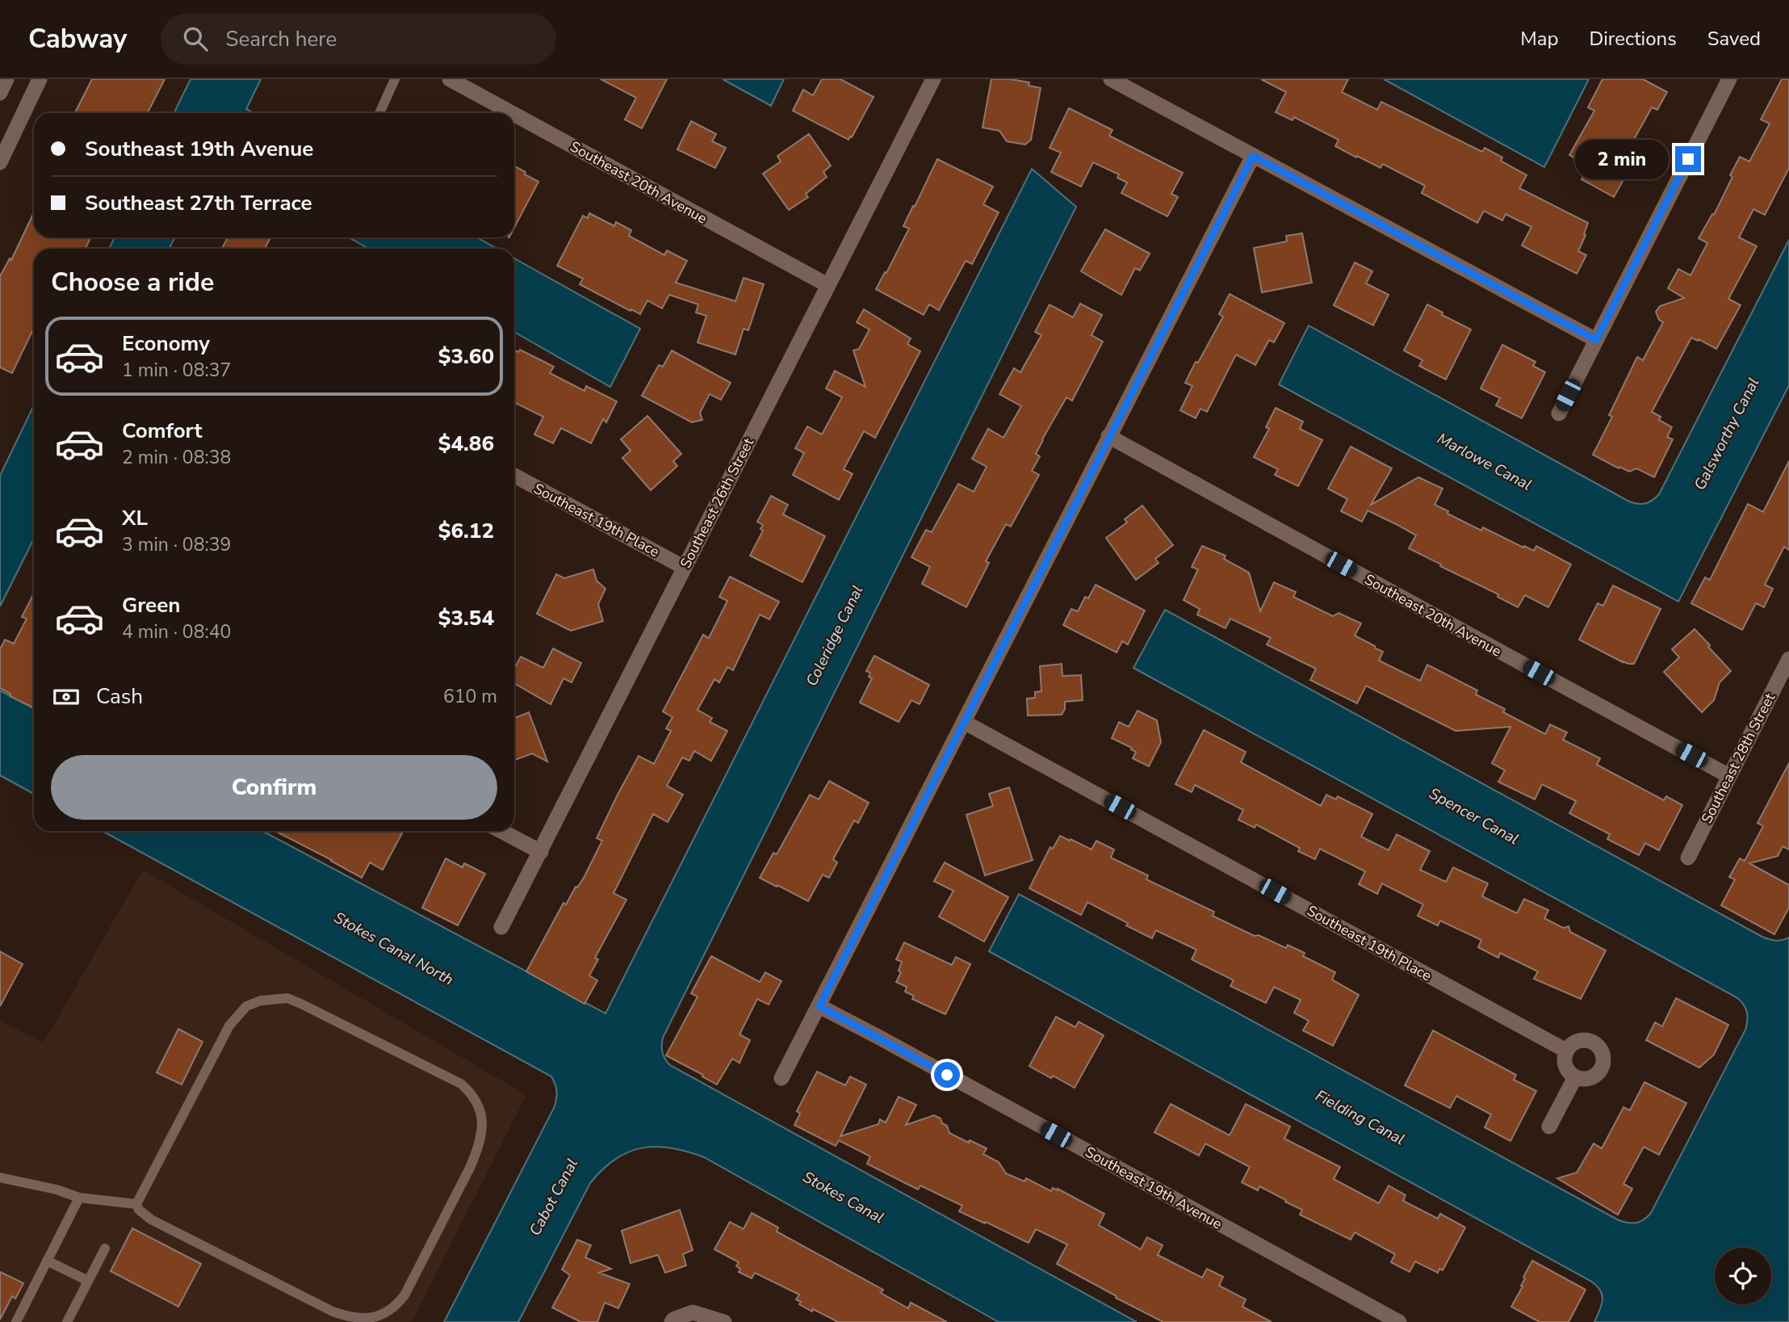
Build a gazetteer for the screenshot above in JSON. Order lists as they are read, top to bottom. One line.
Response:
{"streets":{"street":["Southeast 20th Avenue","Southeast 26th Street","Southeast 19th Place","Southeast 28th Street","Southeast 19th Avenue"]},"crossings":[["Southeast 20th Avenue","Southeast 26th Street"],["Southeast 20th Avenue","Southeast 28th Street"],["Southeast 26th Street","Southeast 19th Place"]],"water":["Galsworthy Canal","Marlowe Canal","Coleridge Canal","Spencer Canal","Stokes Canal North","Fielding Canal","Cabot Canal","Stokes Canal"],"page":{"header":"Cabway","search":"Search here","nav":["Map","Directions","Saved"],"banner":["Southeast 19th Avenue","Southeast 27th Terrace"],"bubble":"2 min","heading":"Choose a ride","list":[{"name":"Economy","note":"1 min · 08:37","value":"$3.60"},{"name":"Comfort","note":"2 min · 08:38","value":"$4.86"},{"name":"XL","note":"3 min · 08:39","value":"$6.12"},{"name":"Green","note":"4 min · 08:40","value":"$3.54"}],"pay":["Cash","610 m"],"buttons":"Confirm"}}
